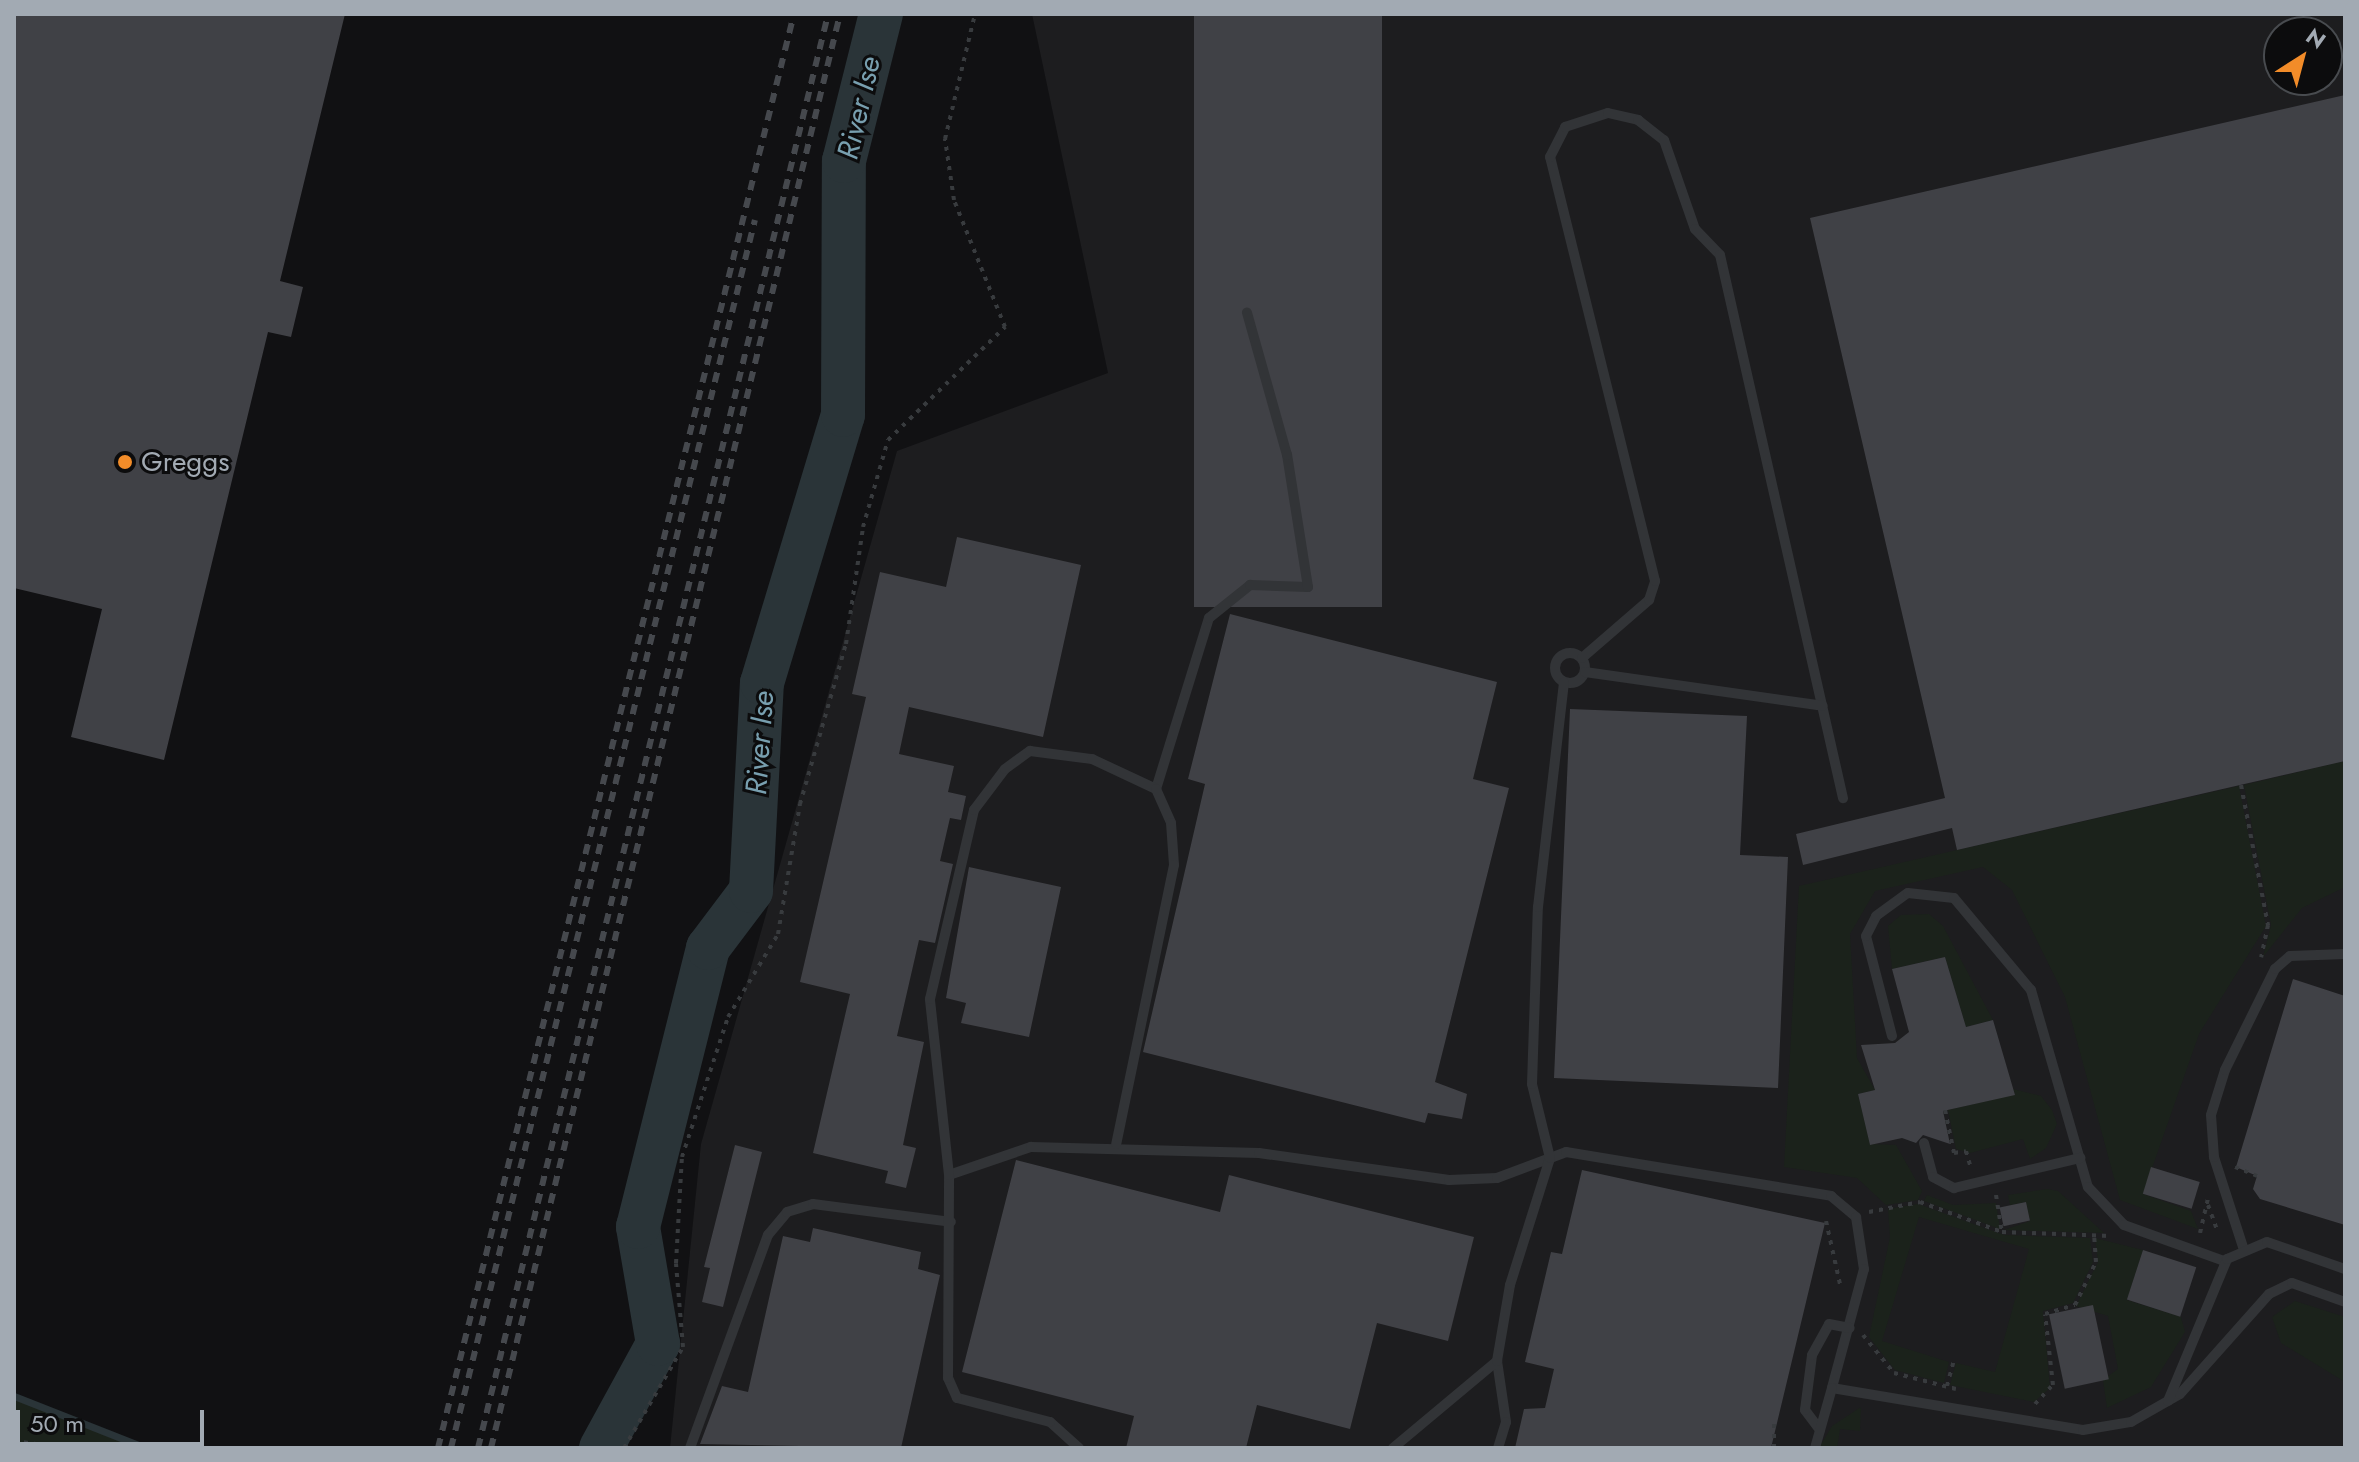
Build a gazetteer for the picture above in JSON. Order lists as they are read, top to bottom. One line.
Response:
{"water":["River Ise"],"places":["Greggs"],"scale_bar":"50 m","north":"top right"}
